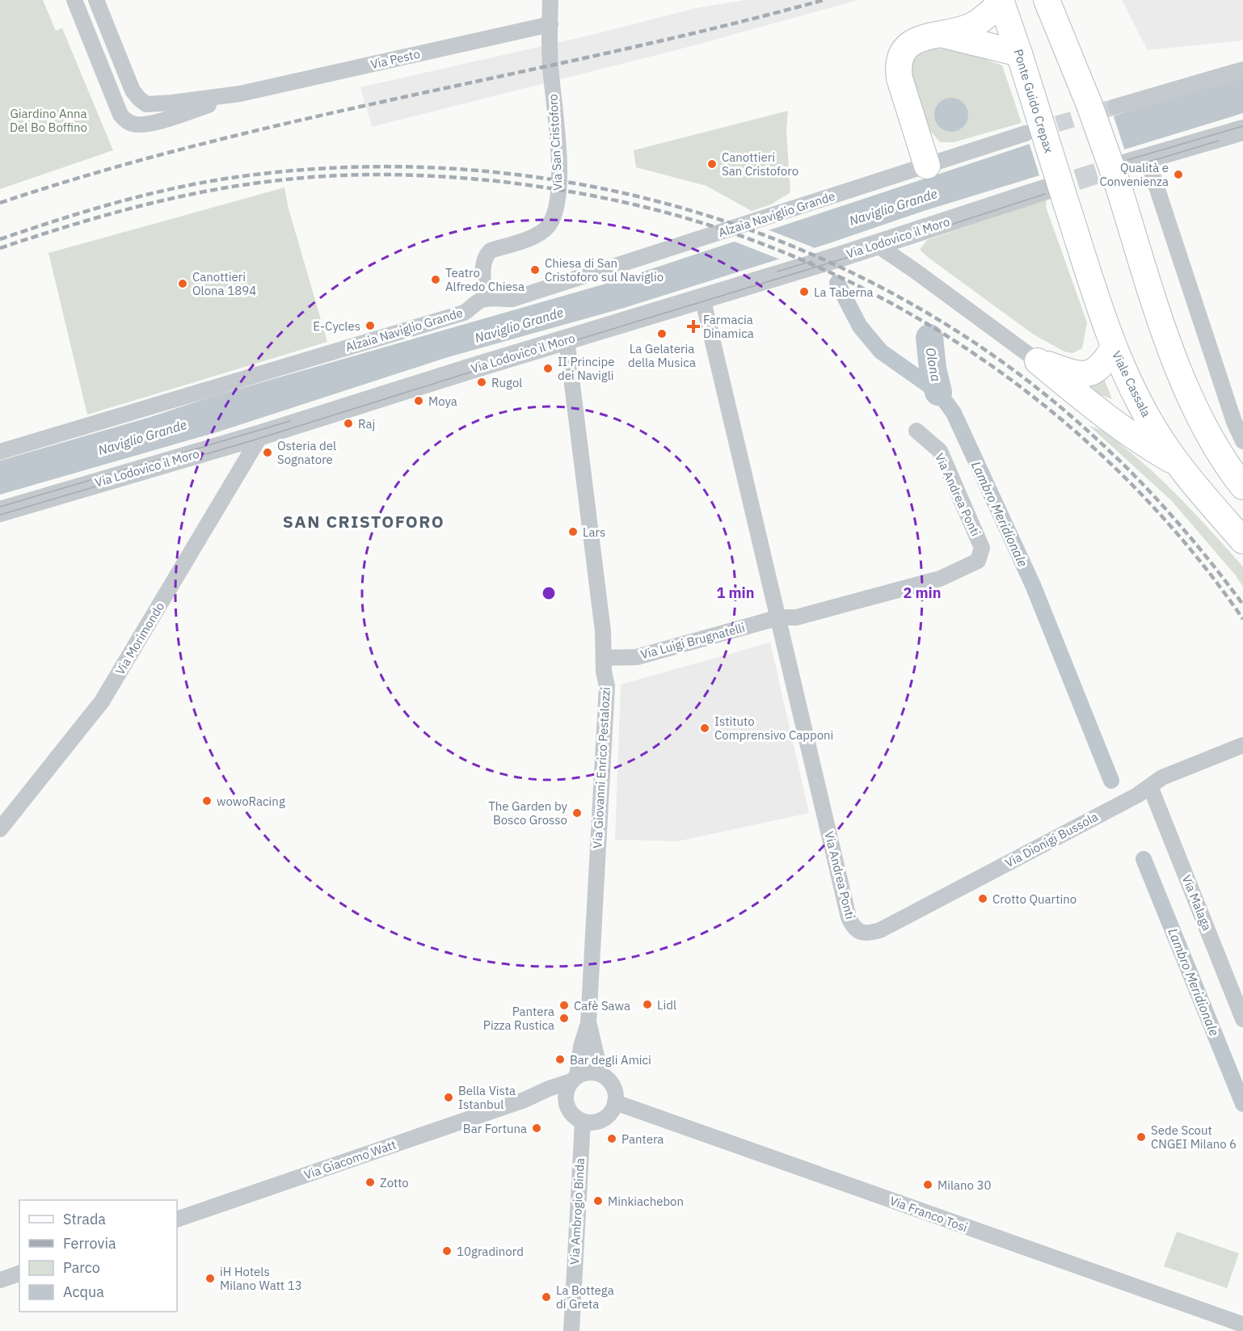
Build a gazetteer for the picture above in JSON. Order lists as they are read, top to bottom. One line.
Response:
{"streets":{"main road":["Ponte Guido Crepax","Viale Cassala"],"street":["Via Pesto","Via San Cristoforo","Alzaia Naviglio Grande","Via Lodovico il Moro","Via Andrea Ponti","Via Morimondo","Via Luigi Brugnatelli","Via Giovanni Enrico Pestalozzi","Via Dionigi Bussola","Via Malaga","Via Giacomo Watt","Via Ambrogio Binda","Via Franco Tosi"]},"crossings":[["Via Pesto","Via San Cristoforo"],["Ponte Guido Crepax","Viale Cassala"],["Via San Cristoforo","Alzaia Naviglio Grande"],["Via Lodovico il Moro","Via Andrea Ponti"],["Via Lodovico il Moro","Via Morimondo"],["Via Lodovico il Moro","Via Giovanni Enrico Pestalozzi"],["Via Andrea Ponti","Via Luigi Brugnatelli"],["Via Andrea Ponti","Via Dionigi Bussola"],["Via Luigi Brugnatelli","Via Giovanni Enrico Pestalozzi"],["Via Giovanni Enrico Pestalozzi","Via Giacomo Watt"],["Via Giovanni Enrico Pestalozzi","Via Ambrogio Binda"],["Via Giovanni Enrico Pestalozzi","Via Franco Tosi"],["Via Dionigi Bussola","Via Malaga"],["Via Giacomo Watt","Via Ambrogio Binda"],["Via Giacomo Watt","Via Franco Tosi"],["Via Ambrogio Binda","Via Franco Tosi"]],"districts":["SAN CRISTOFORO"],"water":["Naviglio Grande","Olona","Lambro Meridionale"],"parks":["Giardino Anna Del Bo Boffino"],"places":{"other":["Canottieri San Cristoforo","Qualità e Convenienza","Chiesa di San Cristoforo sul Naviglio","Teatro Alfredo Chiesa","Canottieri Olona 1894","La Taberna","E-Cycles","La Gelateria della Musica","II Principe dei Navigli","Rugol","Moya","Raj","Osteria del Sognatore","Lars","Istituto Comprensivo Capponi","wowoRacing","The Garden by Bosco Grosso","Crotto Quartino","Lidl","Cafè Sawa","Pantera Pizza Rustica","Bar degli Amici","Bella Vista Istanbul","Bar Fortuna","Sede Scout CNGEI Milano 6","Pantera","Zotto","Milano 30","Minkiachebon","10gradinord","iH Hotels Milano Watt 13","La Bottega di Greta"],"health":["Farmacia Dinamica"]},"legend":["Strada","Ferrovia","Parco","Acqua"],"rings":["1 min","2 min"]}
